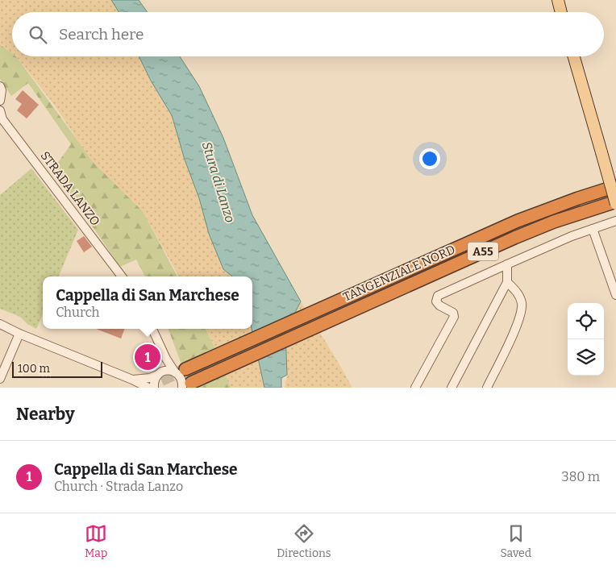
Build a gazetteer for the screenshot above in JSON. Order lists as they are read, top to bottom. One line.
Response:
{"streets":{"highway":["A55","TANGENZIALE NORD"],"street":["STRADA LANZO"]},"water":["Stura di Lanzo"],"scale_bar":"100 m","page":{"search":"Search here","popup":["Cappella di San Marchese","Church"],"pins":"1","scale":"100 m","heading":"Nearby","list":[{"mark":"1","name":"Cappella di San Marchese","note":"Church · Strada Lanzo","value":"380 m"}],"nav":["Map","Directions","Saved"]}}
